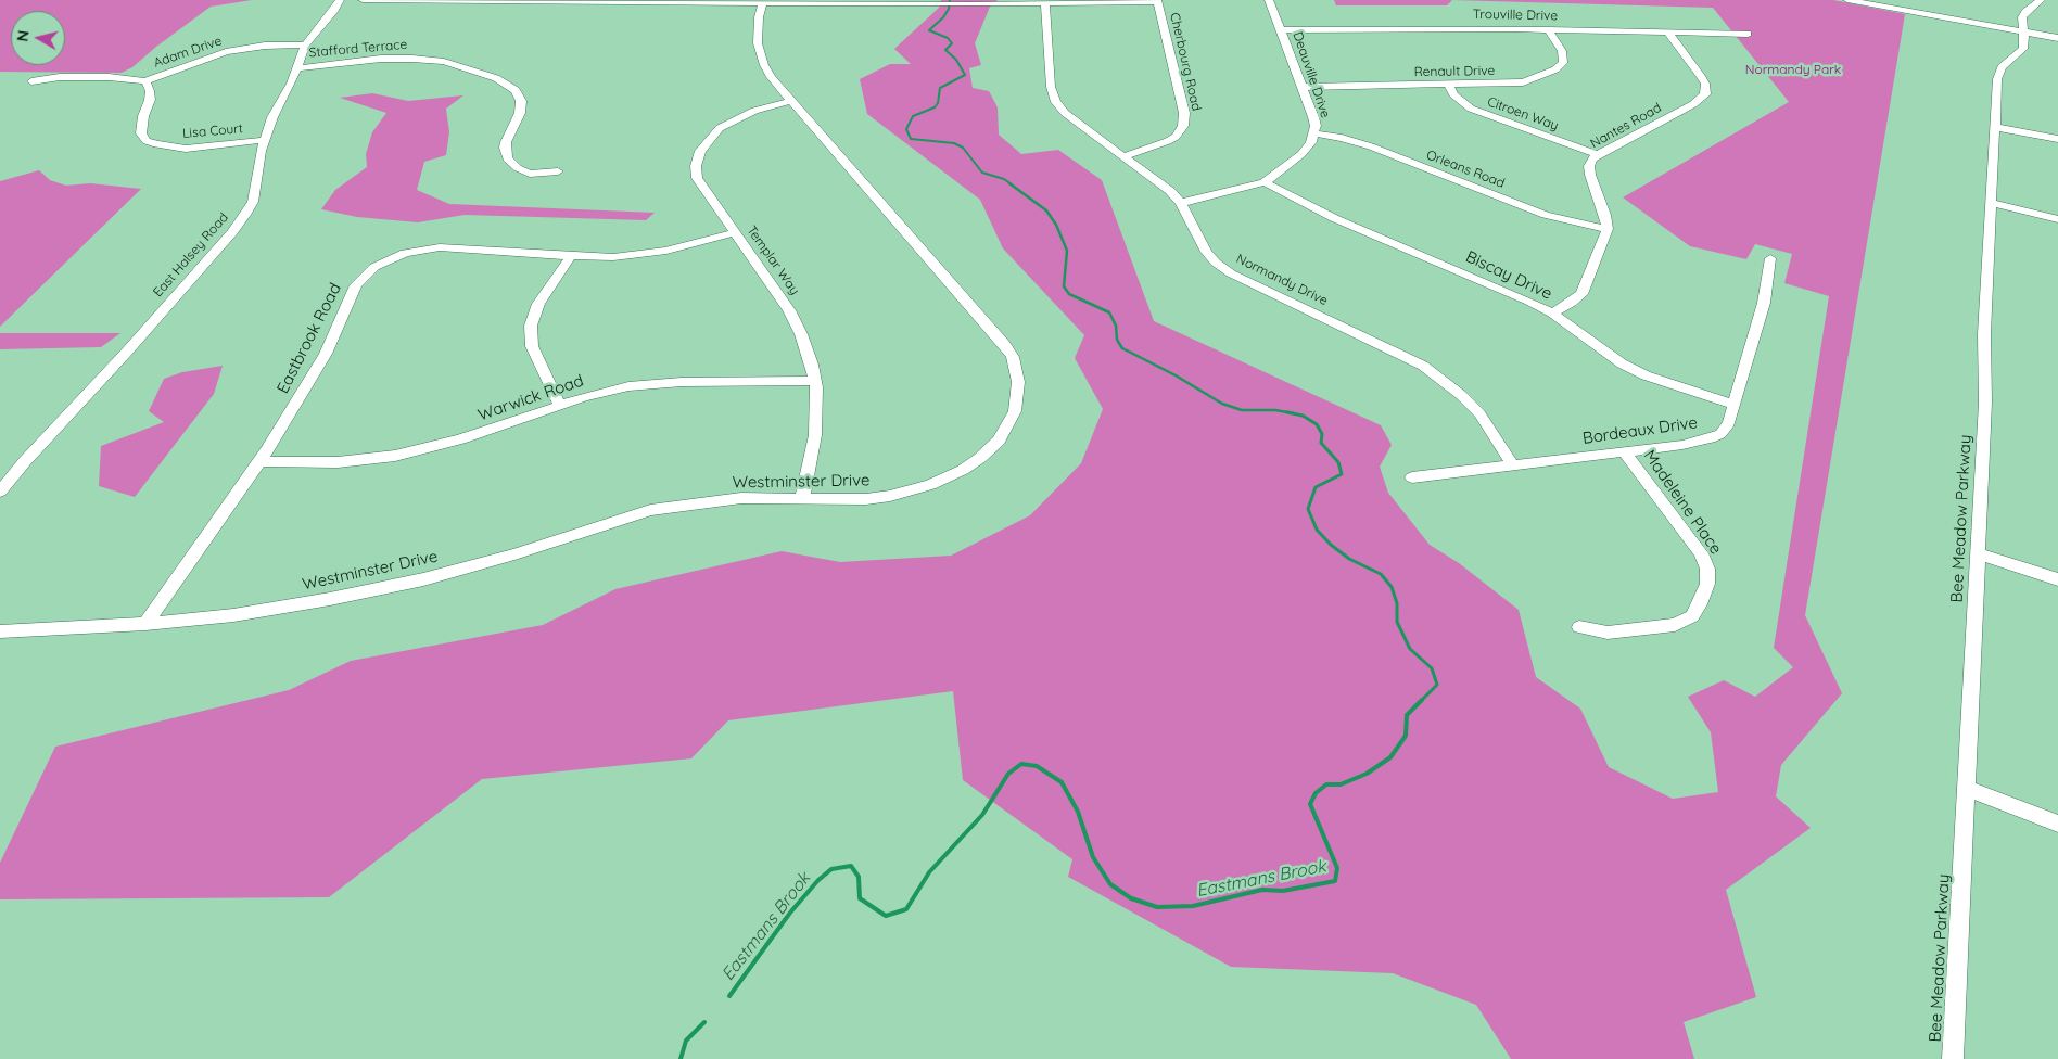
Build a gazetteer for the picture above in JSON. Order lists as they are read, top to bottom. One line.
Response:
{"streets":{"street":["Trouville Drive","Stafford Terrace","Adam Drive","Cherbourg Road","Renault Drive","Deauville Drive","Citroen Way","Nantes Road","Lisa Court","Orleans Road","East Halsey Road","Templar Way","Biscay Drive","Normandy Drive","Eastbrook Road","Warwick Road","Bordeaux Drive","Westminster Drive","Madeleine Place","Bee Meadow Parkway"]},"crossings":[["Trouville Drive","Renault Drive"],["Trouville Drive","Deauville Drive"],["Trouville Drive","Nantes Road"],["Stafford Terrace","East Halsey Road"],["Adam Drive","Lisa Court"],["Adam Drive","East Halsey Road"],["Cherbourg Road","Normandy Drive"],["Renault Drive","Deauville Drive"],["Renault Drive","Citroen Way"],["Deauville Drive","Orleans Road"],["Deauville Drive","Biscay Drive"],["Deauville Drive","Normandy Drive"],["Citroen Way","Nantes Road"],["Nantes Road","Orleans Road"],["Lisa Court","East Halsey Road"],["Templar Way","Eastbrook Road"],["Templar Way","Warwick Road"],["Templar Way","Westminster Drive"],["Biscay Drive","Bordeaux Drive"],["Normandy Drive","Bordeaux Drive"],["Eastbrook Road","Warwick Road"],["Eastbrook Road","Westminster Drive"],["Bordeaux Drive","Madeleine Place"]],"water":["Eastmans Brook"],"parks":["Normandy Park"],"north":"left"}
